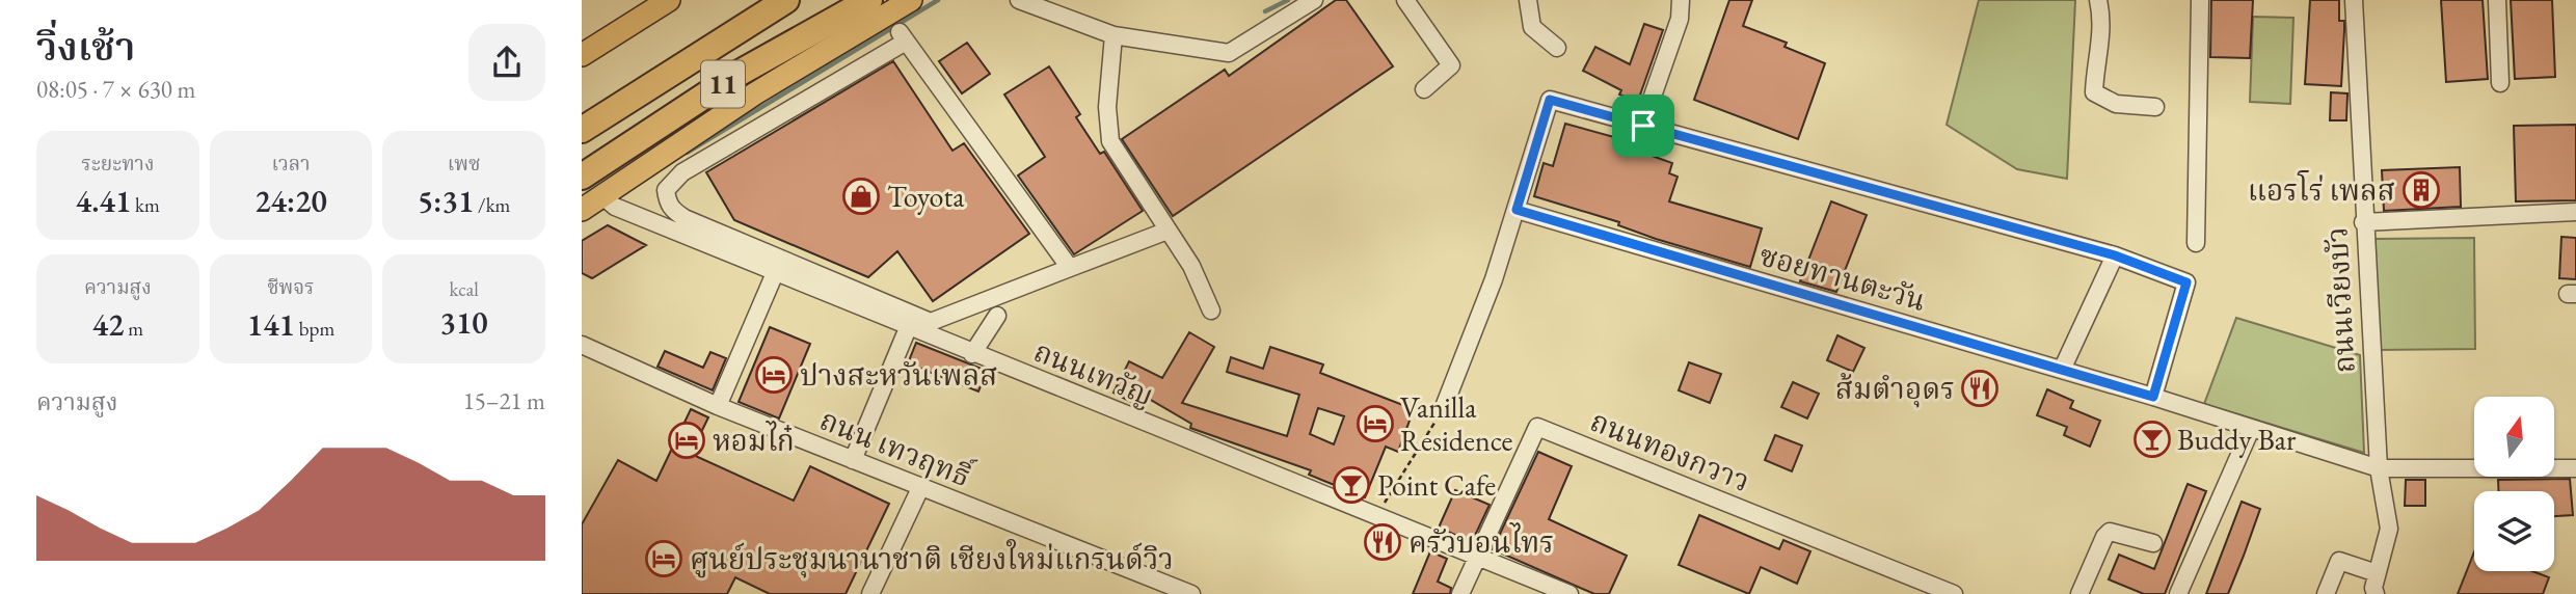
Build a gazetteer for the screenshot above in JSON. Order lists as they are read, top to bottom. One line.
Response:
{"streets":{"highway":["11"],"street":["ซอยทานตะวัน","ถนนเวียงบัว","ถนนเทวัญ","ถนน เทวฤทธิ์","ถนนทองกวาว"]},"crossings":[["ซอยทานตะวัน","ถนนเวียงบัว"],["ถนนเทวัญ","ถนนทองกวาว"]],"places":{"building":["แอรโร่ เพลส"],"shop":["Toyota"],"hotel":["ปางสะหวันเพลส","Vanilla Residence","หอมไก๋","ศูนย์ประชุมนานาชาติ เชียงใหม่แกรนด์วิว"],"restaurant":["ส้มตำอุดร","ครัวบอนไทร"],"bar":["Buddy Bar","Point Cafe"]},"north":"top","page":{"heading":["วิ่งเช้า","08:05 · 7 × 630 m"],"stats":[["ระยะทาง","4.41 km"],["เวลา","24:20"],["เพซ","5:31 /km"],["ความสูง","42 m"],["ชีพจร","141 bpm"],["kcal","310"]],"chart":["ความสูง","15–21 m"]}}
